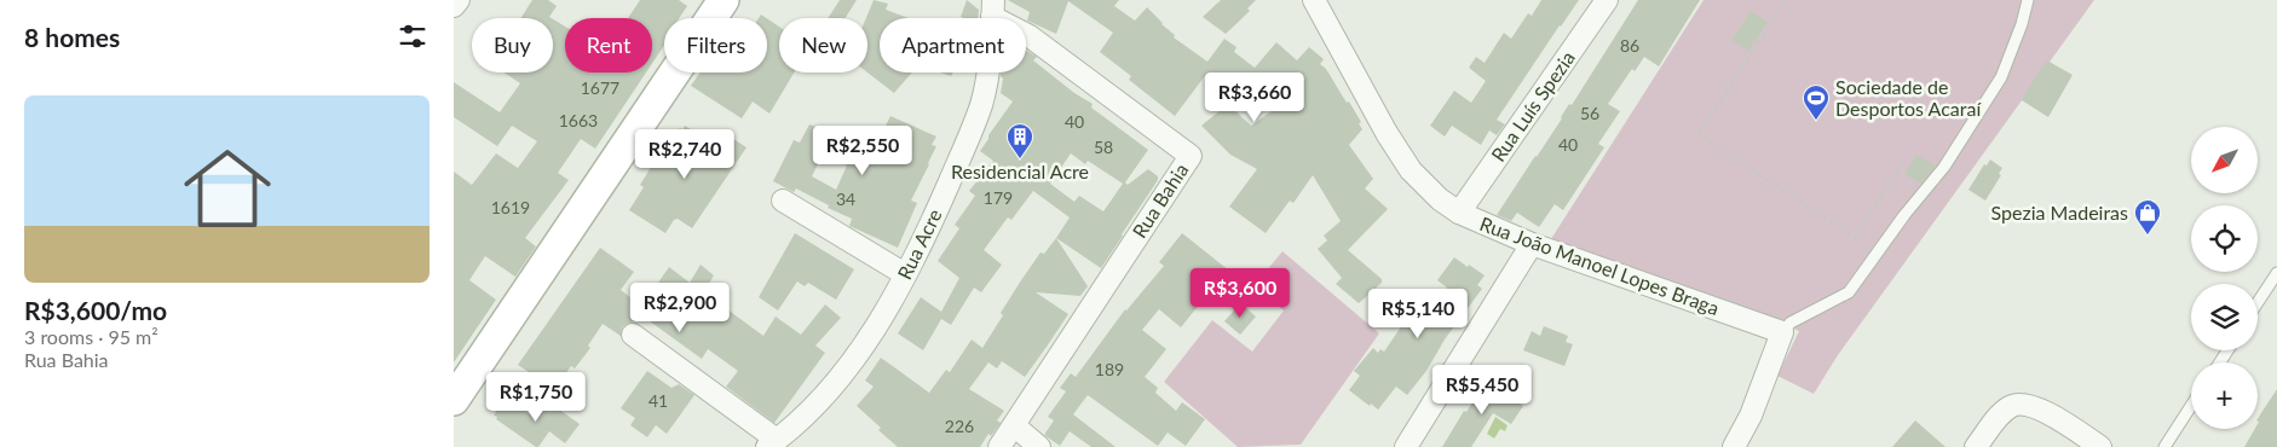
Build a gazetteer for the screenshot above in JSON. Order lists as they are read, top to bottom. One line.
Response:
{"streets":{"street":["Rua Luís Spezia","Rua Bahia","Rua Acre","Rua João Manoel Lopes Braga"]},"crossings":[["Rua Luís Spezia","Rua João Manoel Lopes Braga"],["Rua Bahia","Rua Acre"]],"places":{"sports":["Sociedade de Desportos Acaraí"],"building":["Residencial Acre"],"shop":["Spezia Madeiras"]},"house_numbers":["86","1677","56","1663","40","40","58","179","34","1619","189","41","226"],"north":"bottom left","page":{"heading":"8 homes","chip":["Buy","Rent","Filters","New","Apartment"],"list":[{"name":"R$3,600/mo","note":"3 rooms · 95 m² · Rua Bahia"}],"price":["R$3,660","R$2,550","R$2,740","R$3,600","R$2,900","R$5,140","R$5,450","R$1,750"],"map_buttons":"+"}}
